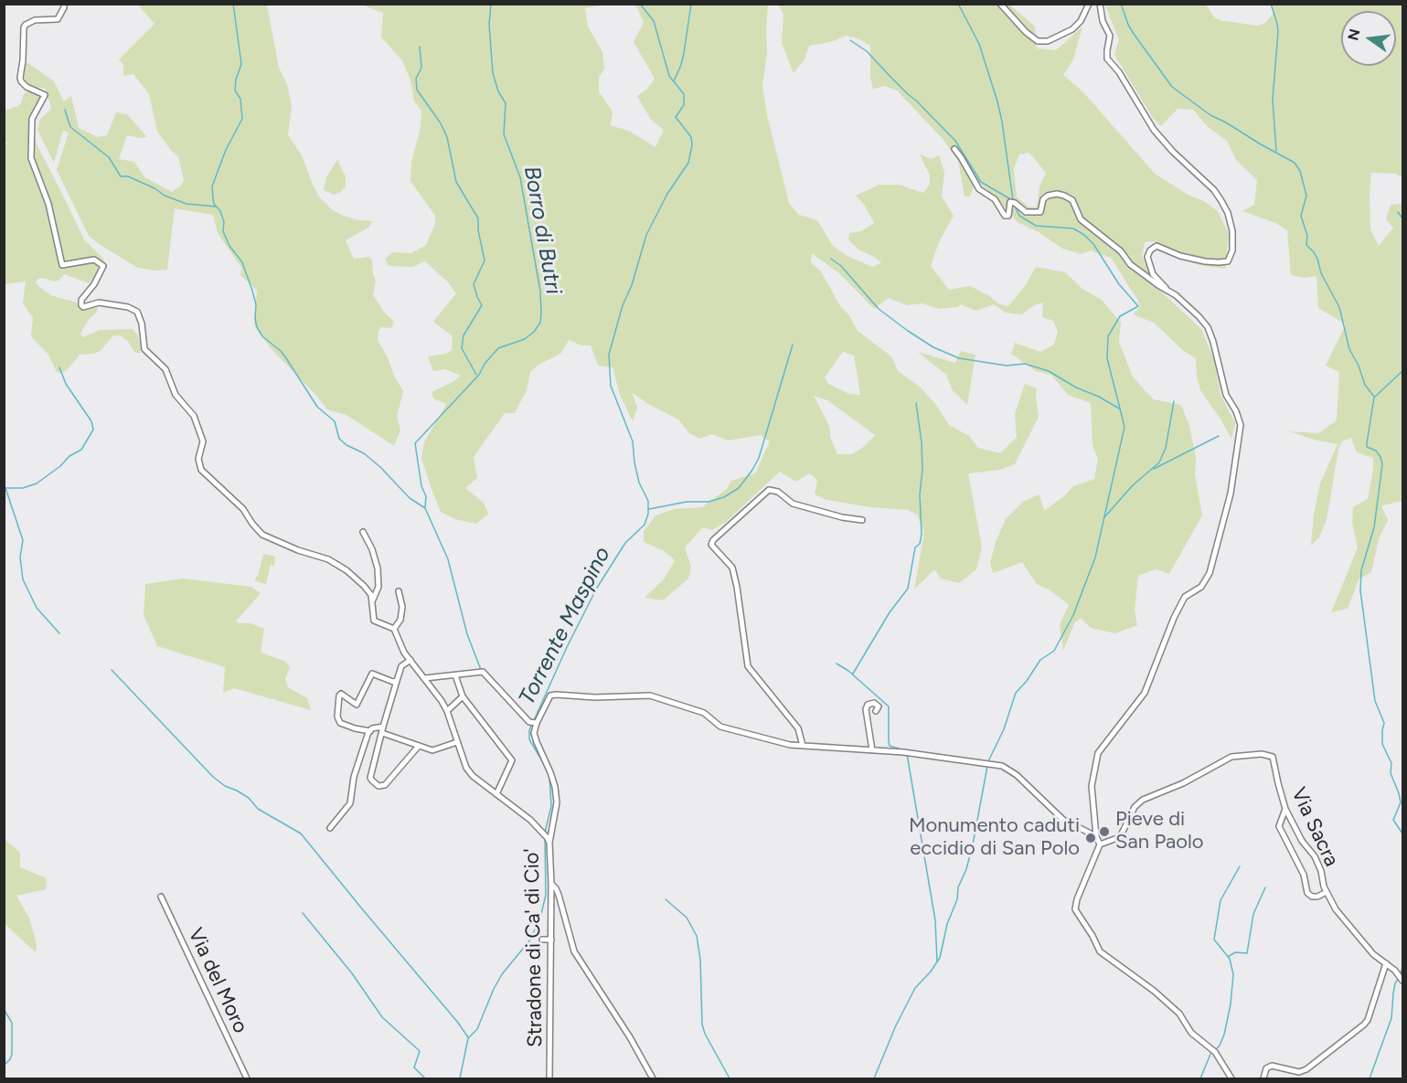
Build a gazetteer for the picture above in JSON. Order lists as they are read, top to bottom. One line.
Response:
{"streets":{"street":["Via Sacra","Stradone di Ca' di Cio'","Via del Moro"]},"water":["Borro di Butri","Torrente Maspino"],"places":["Pieve di San Paolo","Monumento caduti eccidio di San Polo"],"north":"left"}
